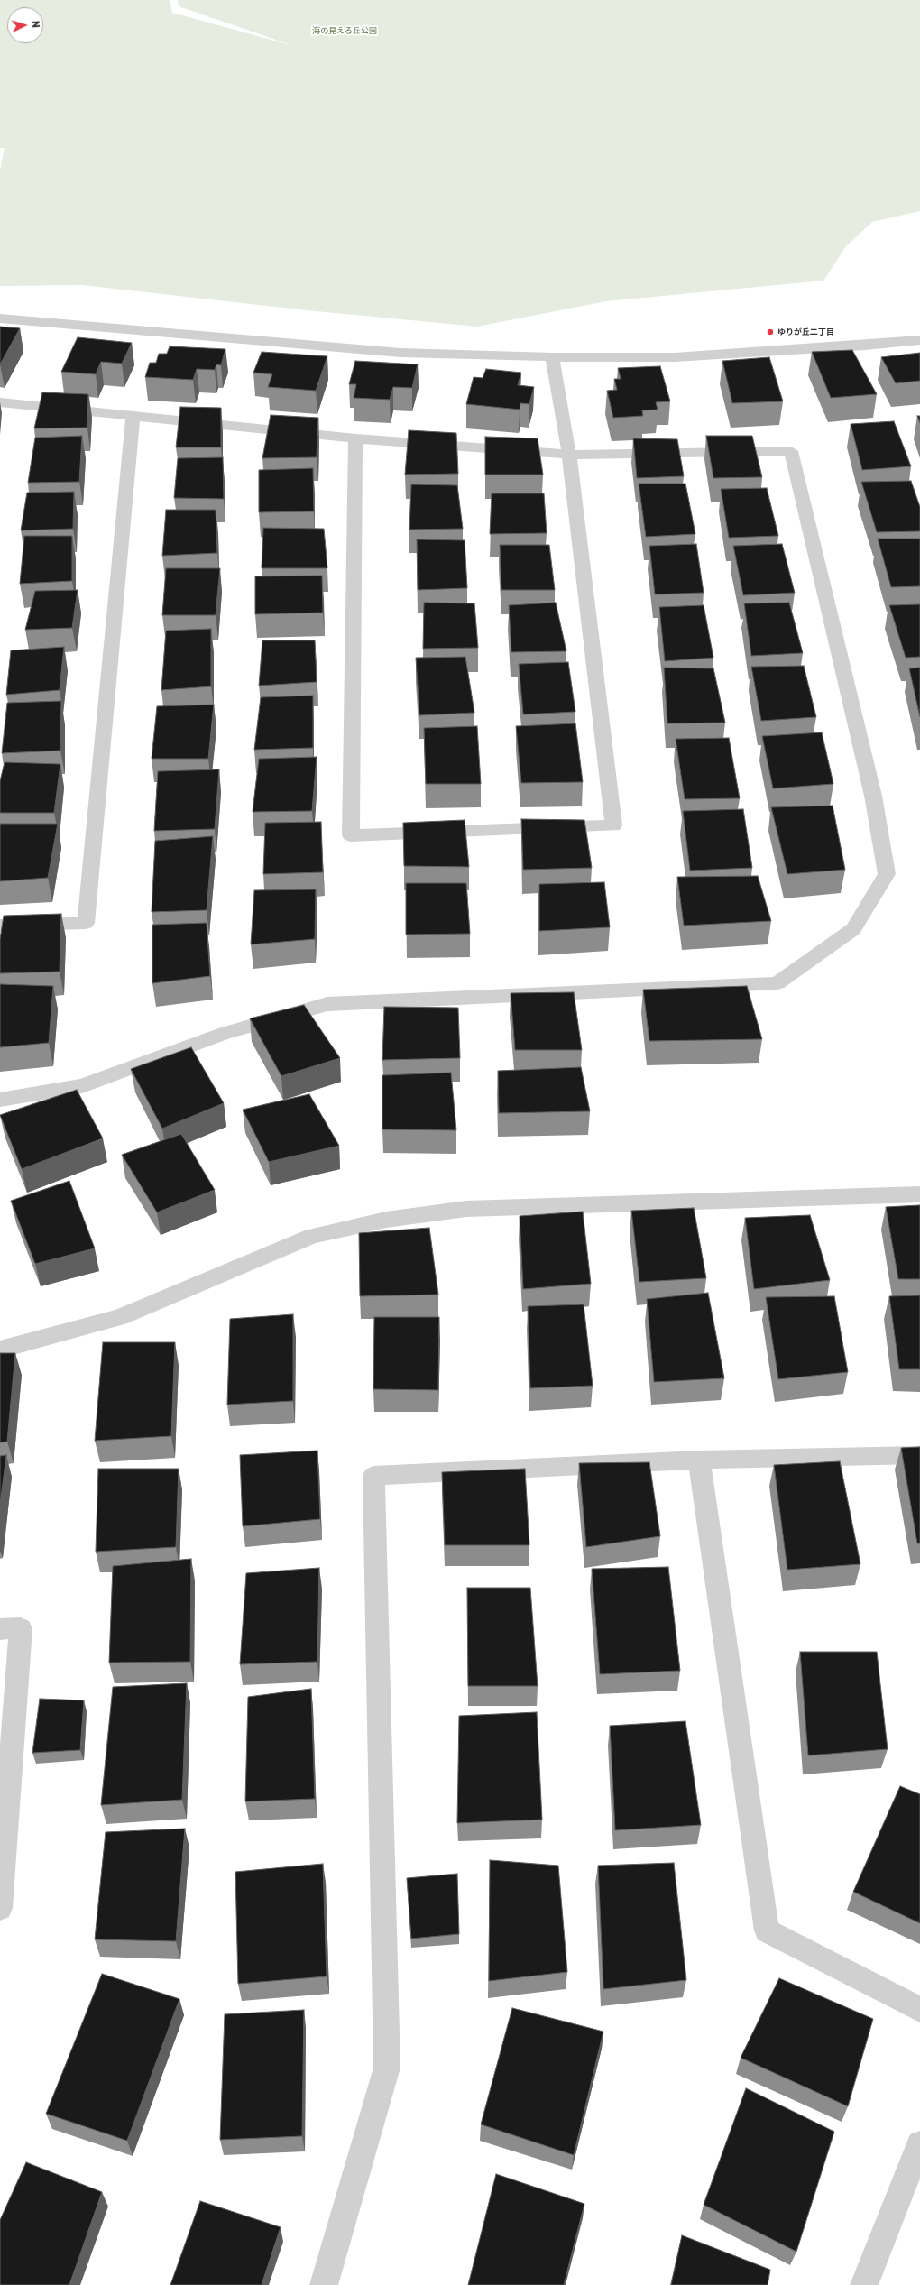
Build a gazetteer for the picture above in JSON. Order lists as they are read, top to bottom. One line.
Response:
{"parks":["海の見える丘公園"],"places":["ゆりが丘二丁目"],"north":"right"}
